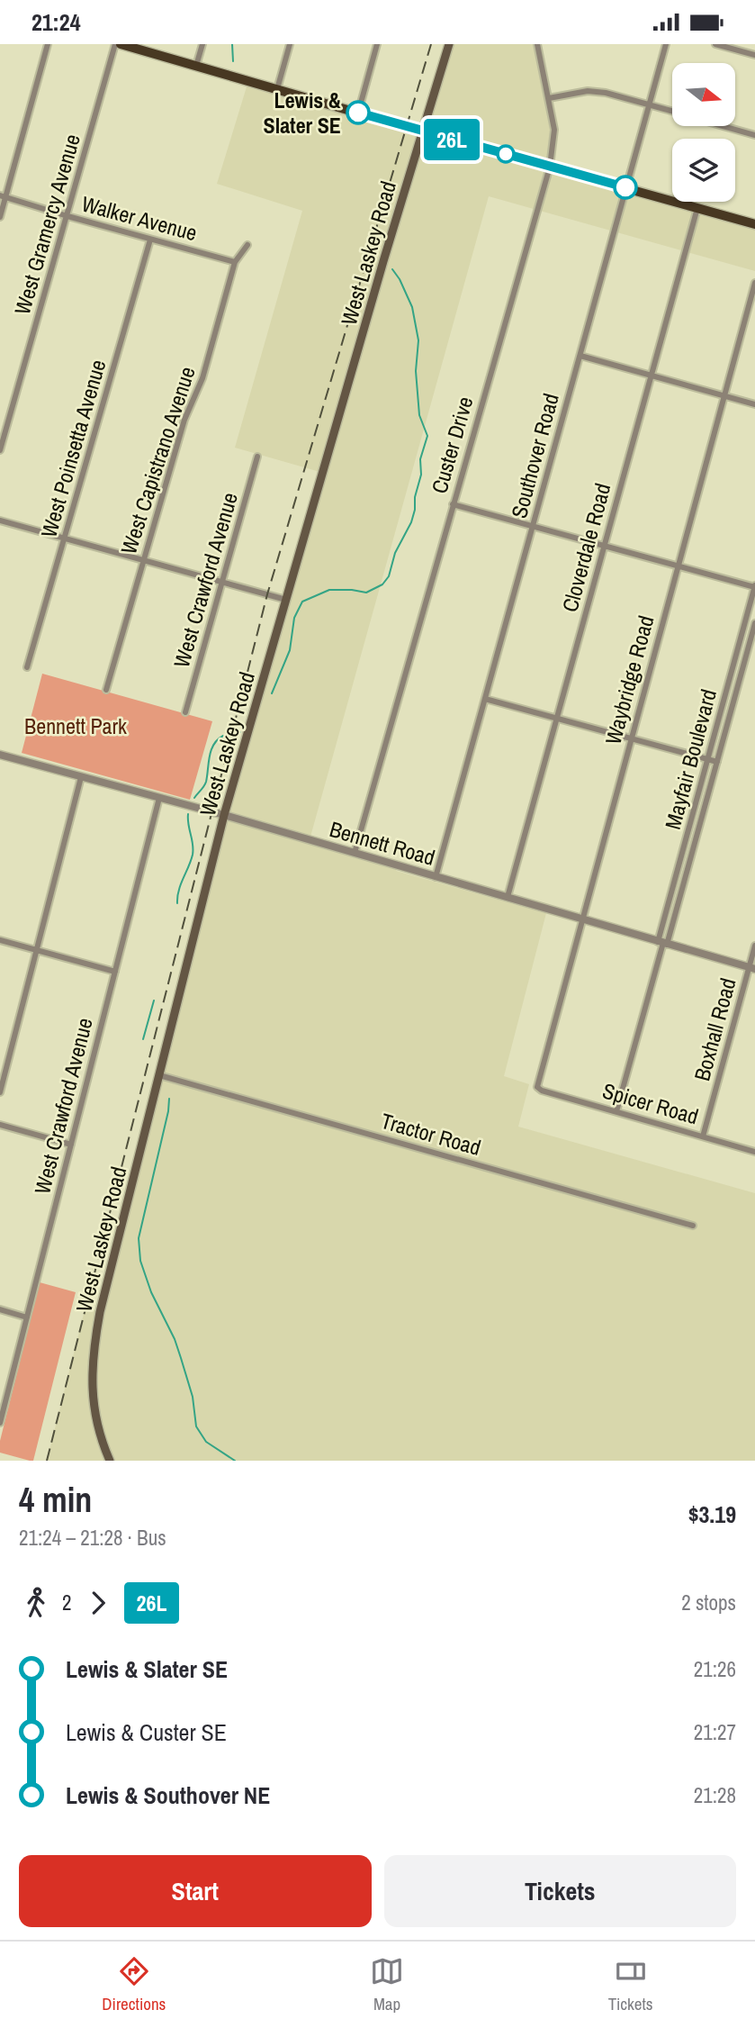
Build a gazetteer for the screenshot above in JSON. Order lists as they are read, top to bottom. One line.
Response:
{"streets":{"main road":["West Laskey Road"],"street":["Walker Avenue","West Gramercy Avenue","Custer Drive","West Poinsetta Avenue","Southover Road","West Capistrano Avenue","Cloverdale Road","West Crawford Avenue","Waybridge Road","Mayfair Boulevard","Bennett Road","Boxhall Road","Spicer Road","Tractor Road"]},"crossings":[["Walker Avenue","West Gramercy Avenue"],["Walker Avenue","West Poinsetta Avenue"],["Walker Avenue","West Capistrano Avenue"],["West Laskey Road","Bennett Road"],["West Laskey Road","Tractor Road"],["Custer Drive","Bennett Road"],["Southover Road","Bennett Road"],["Cloverdale Road","Bennett Road"],["West Crawford Avenue","Bennett Road"],["Waybridge Road","Bennett Road"],["Waybridge Road","Spicer Road"],["Mayfair Boulevard","Bennett Road"],["Mayfair Boulevard","Spicer Road"],["Bennett Road","Boxhall Road"],["Boxhall Road","Spicer Road"]],"parks":["Bennett Park"],"places":["Lewis & Slater SE"],"lines":["bus line 26L"],"north":"right","page":{"status":"21:24","on_map":"26L","heading":["4 min","21:24 – 21:28 · Bus","$3.19"],"legs":["2","26L","2 stops"],"list":[{"name":"Lewis & Slater SE","value":"21:26"},{"name":"Lewis & Custer SE","value":"21:27"},{"name":"Lewis & Southover NE","value":"21:28"}],"buttons":["Start","Tickets"],"tabs":["Directions","Map","Tickets"]}}
